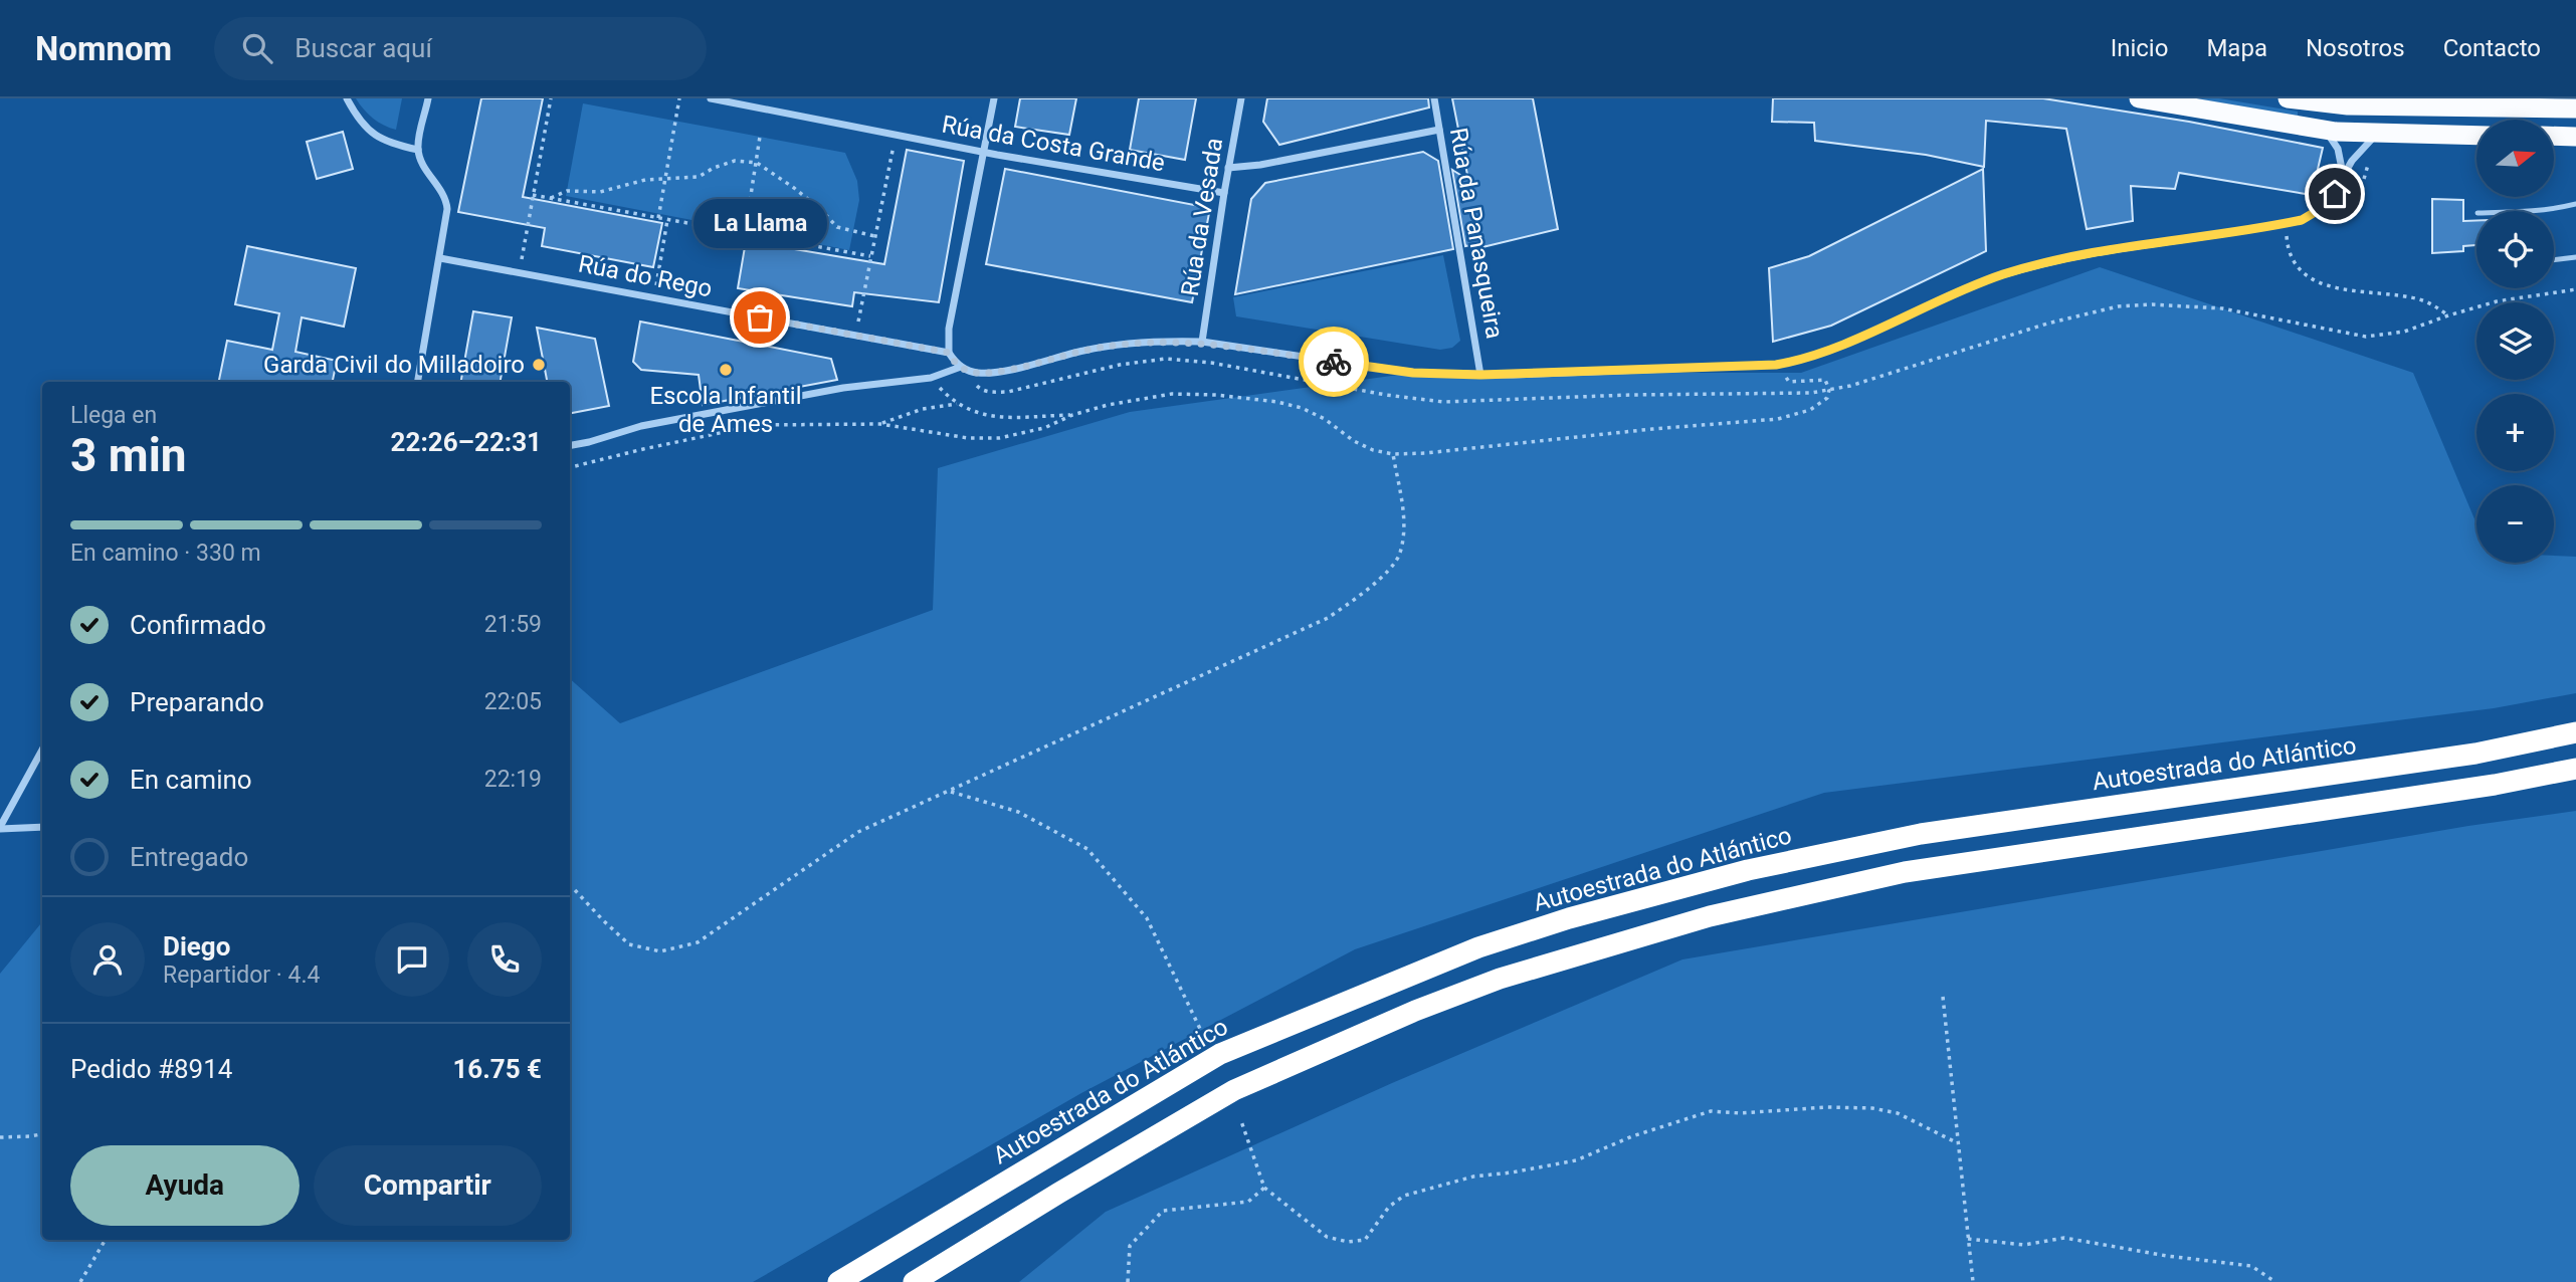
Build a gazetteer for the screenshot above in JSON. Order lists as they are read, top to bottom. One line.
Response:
{"streets":{"highway":["Autoestrada do Atlántico"],"street":["Rúa da Costa Grande","Rúa da Vesada","Rúa da Panasqueira","Rúa do Rego"]},"crossings":[["Rúa da Costa Grande","Rúa da Vesada"]],"places":["La Llama","Garda Civil do Milladoiro","Escola Infantil de Ames"],"north":"right","page":{"header":"Nomnom","search":"Buscar aquí","nav":["Inicio","Mapa","Nosotros","Contacto"],"map_buttons":["+","−"],"bubble":"La Llama","heading":["3 min","Llega en","22:26–22:31"],"panel":["Diego","Repartidor · 4.4","Pedido #8914","16.75 €"],"bar":"En camino · 330 m","list":[["Confirmado","21:59"],["Preparando","22:05"],["En camino","22:19"],"Entregado"],"buttons":["Ayuda","Compartir"]}}
